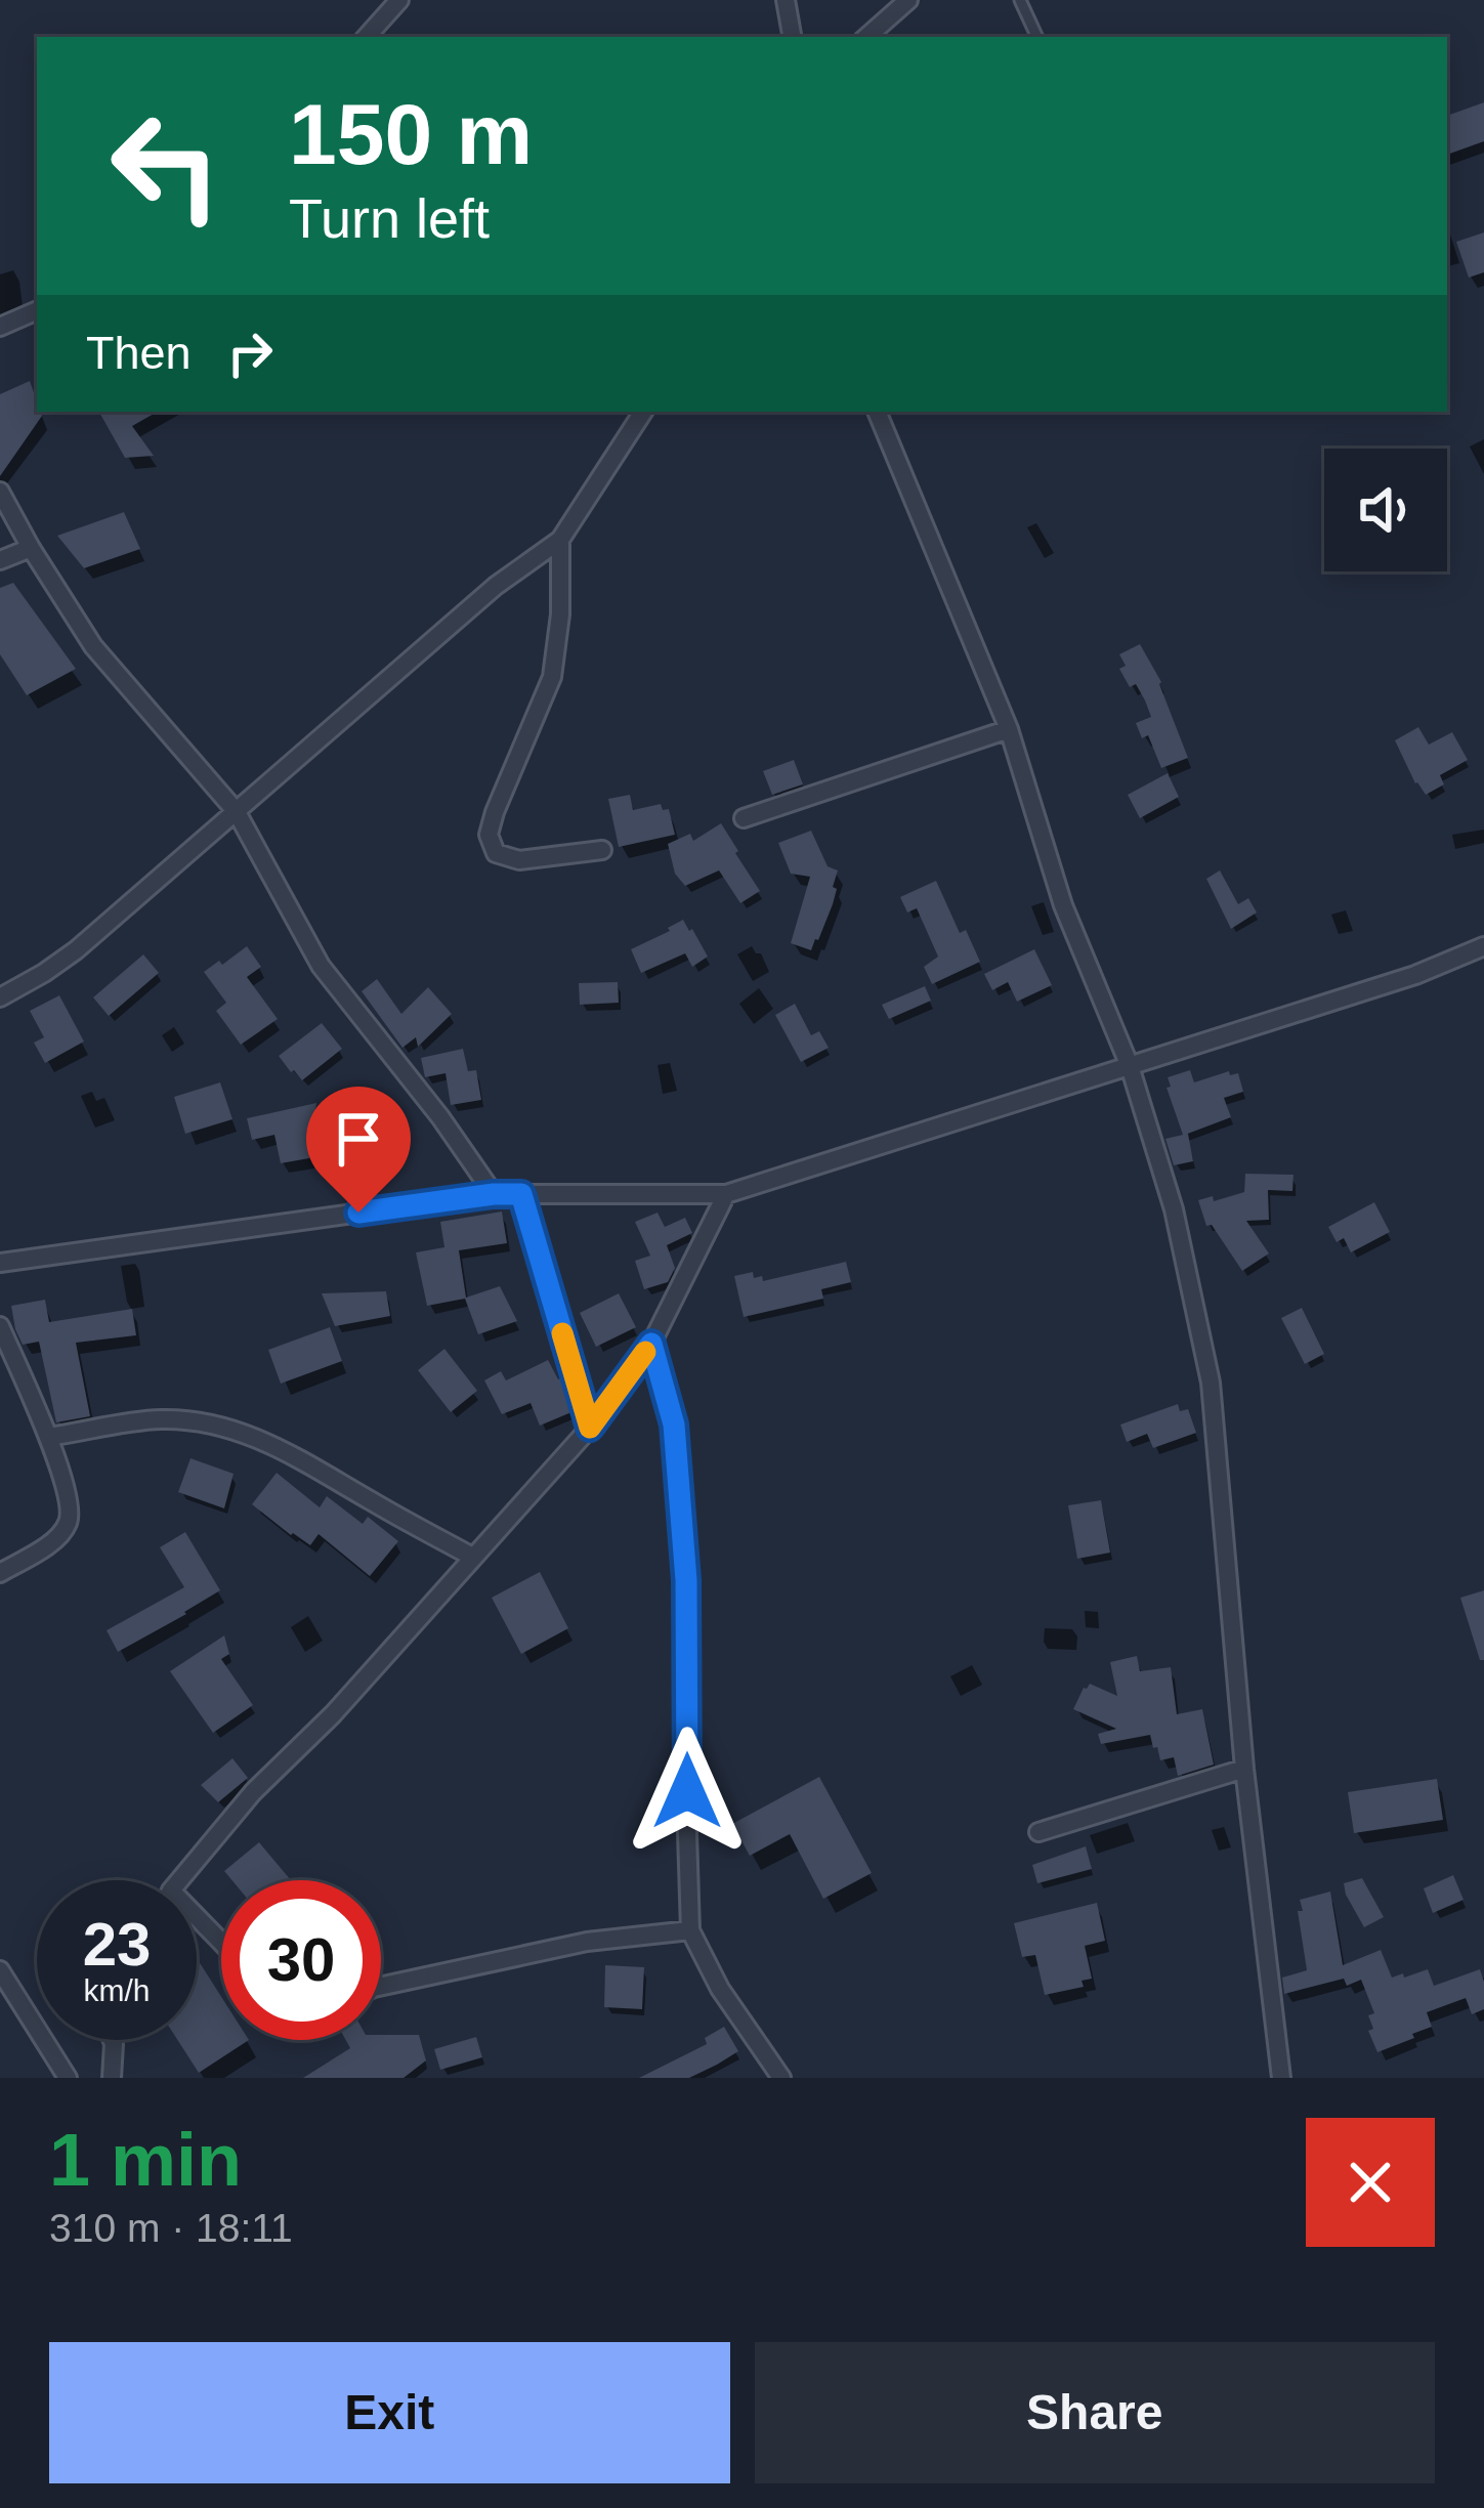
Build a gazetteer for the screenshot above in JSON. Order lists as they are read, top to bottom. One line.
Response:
{"page":{"turn":["150 m","Turn left"],"then":"Then","speed":"23 km/h","limit":"30","heading":["1 min","310 m · 18:11"],"buttons":["Exit","Share"]}}
